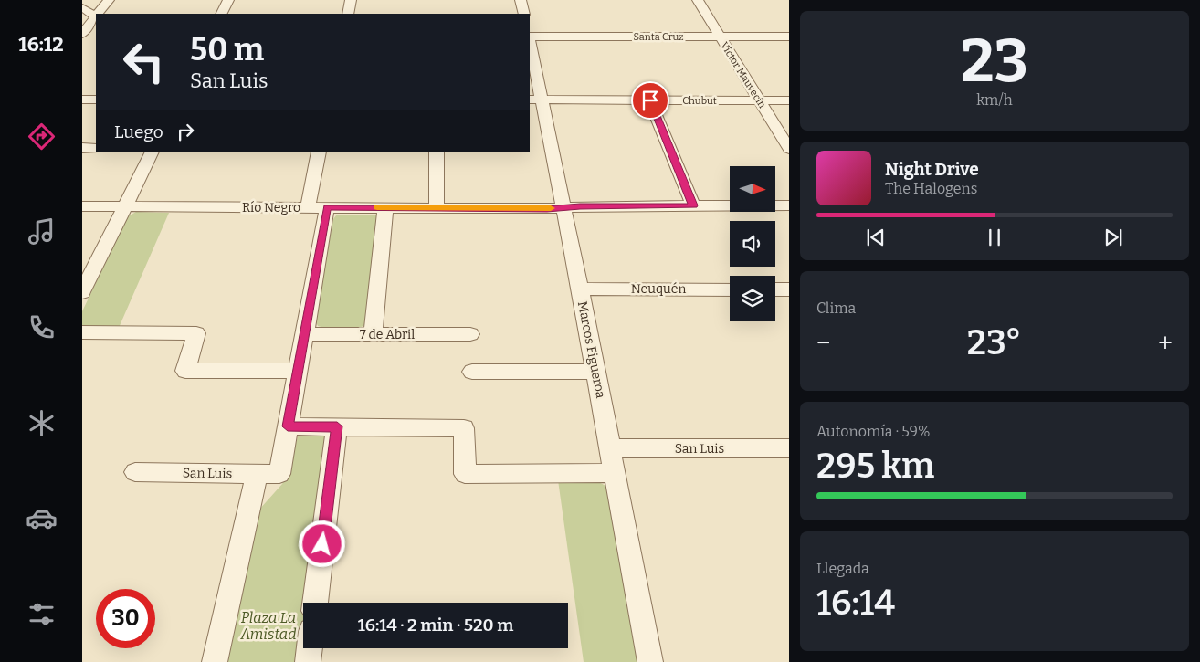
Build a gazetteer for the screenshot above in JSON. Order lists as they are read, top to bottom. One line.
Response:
{"streets":{"street":["Santa Cruz","Víctor Mauvecín","Chubut","Río Negro","Neuquén","7 de Abril","Marcos Figueroa","San Luis"]},"crossings":[["Santa Cruz","Víctor Mauvecín"],["Víctor Mauvecín","Chubut"],["Chubut","Marcos Figueroa"],["Río Negro","Marcos Figueroa"],["Neuquén","Marcos Figueroa"],["Marcos Figueroa","San Luis"]],"parks":["Plaza La Amistad"],"north":"right","page":{"tabs":"16:12","tile":[["23","km/h"],"Clima",["Autonomía · 59%","295 km"],["Llegada","16:14"]],"turn":["50 m","San Luis"],"then":"Luego","song":["Night Drive","The Halogens"],"heat":["−","23°","+"],"limit":"30","trip":"16:14 · 2 min · 520 m"}}
